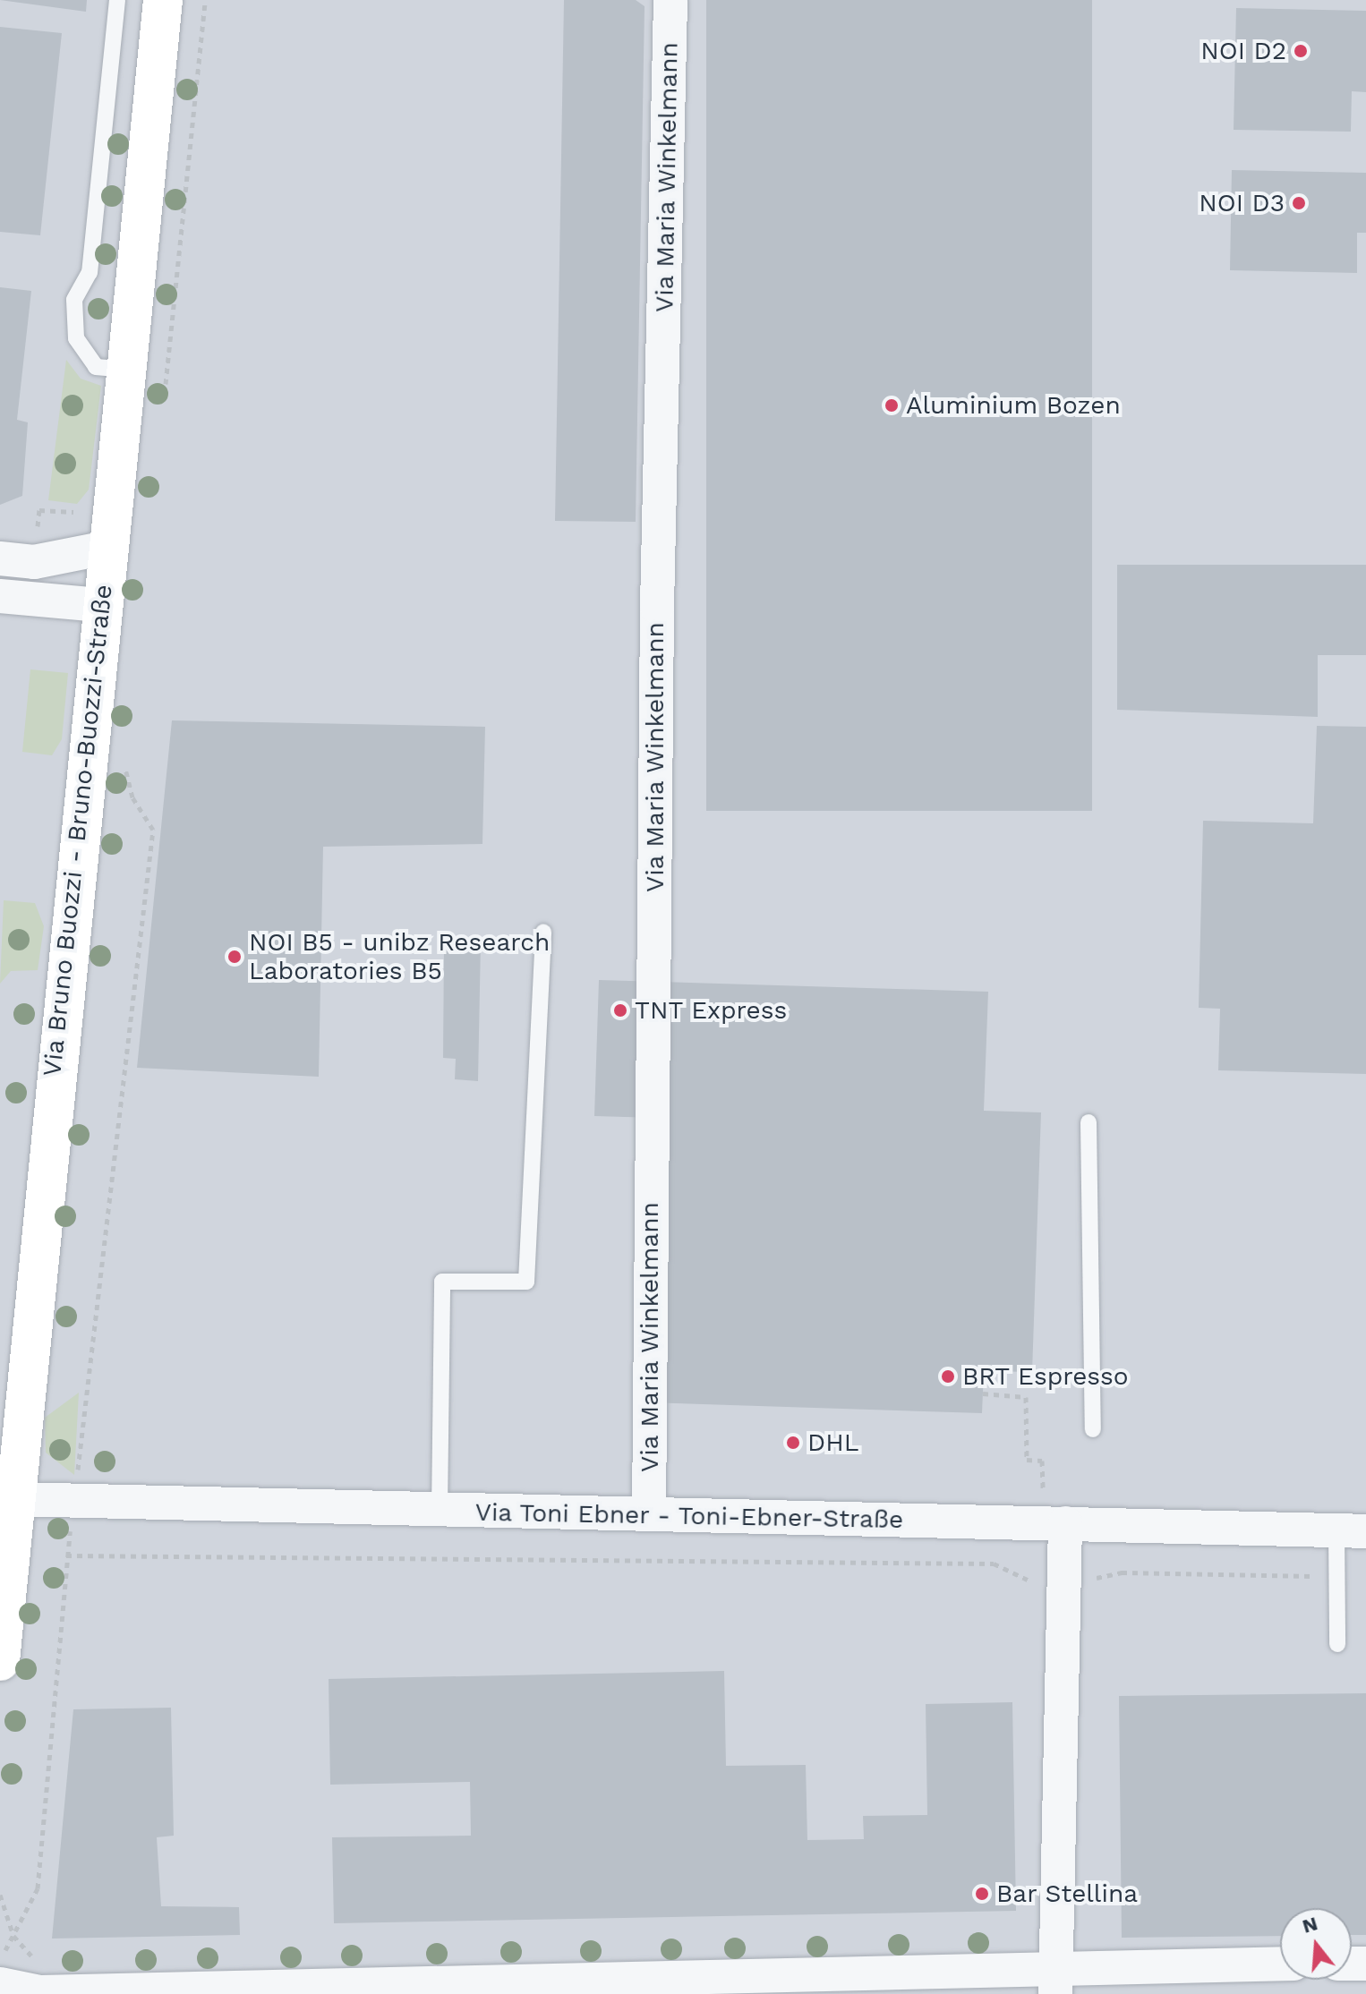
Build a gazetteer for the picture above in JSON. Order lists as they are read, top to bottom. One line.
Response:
{"streets":{"main road":["Via Bruno Buozzi - Bruno-Buozzi-Straße"],"street":["Via Maria Winkelmann","Via Toni Ebner - Toni-Ebner-Straße"]},"crossings":[["Via Maria Winkelmann","Via Toni Ebner - Toni-Ebner-Straße"],["Via Bruno Buozzi - Bruno-Buozzi-Straße","Via Toni Ebner - Toni-Ebner-Straße"]],"places":["NOI D2","NOI D3","Aluminium Bozen","NOI B5 - unibz Research Laboratories B5","TNT Express","BRT Espresso","DHL","Bar Stellina"],"north":"top"}
